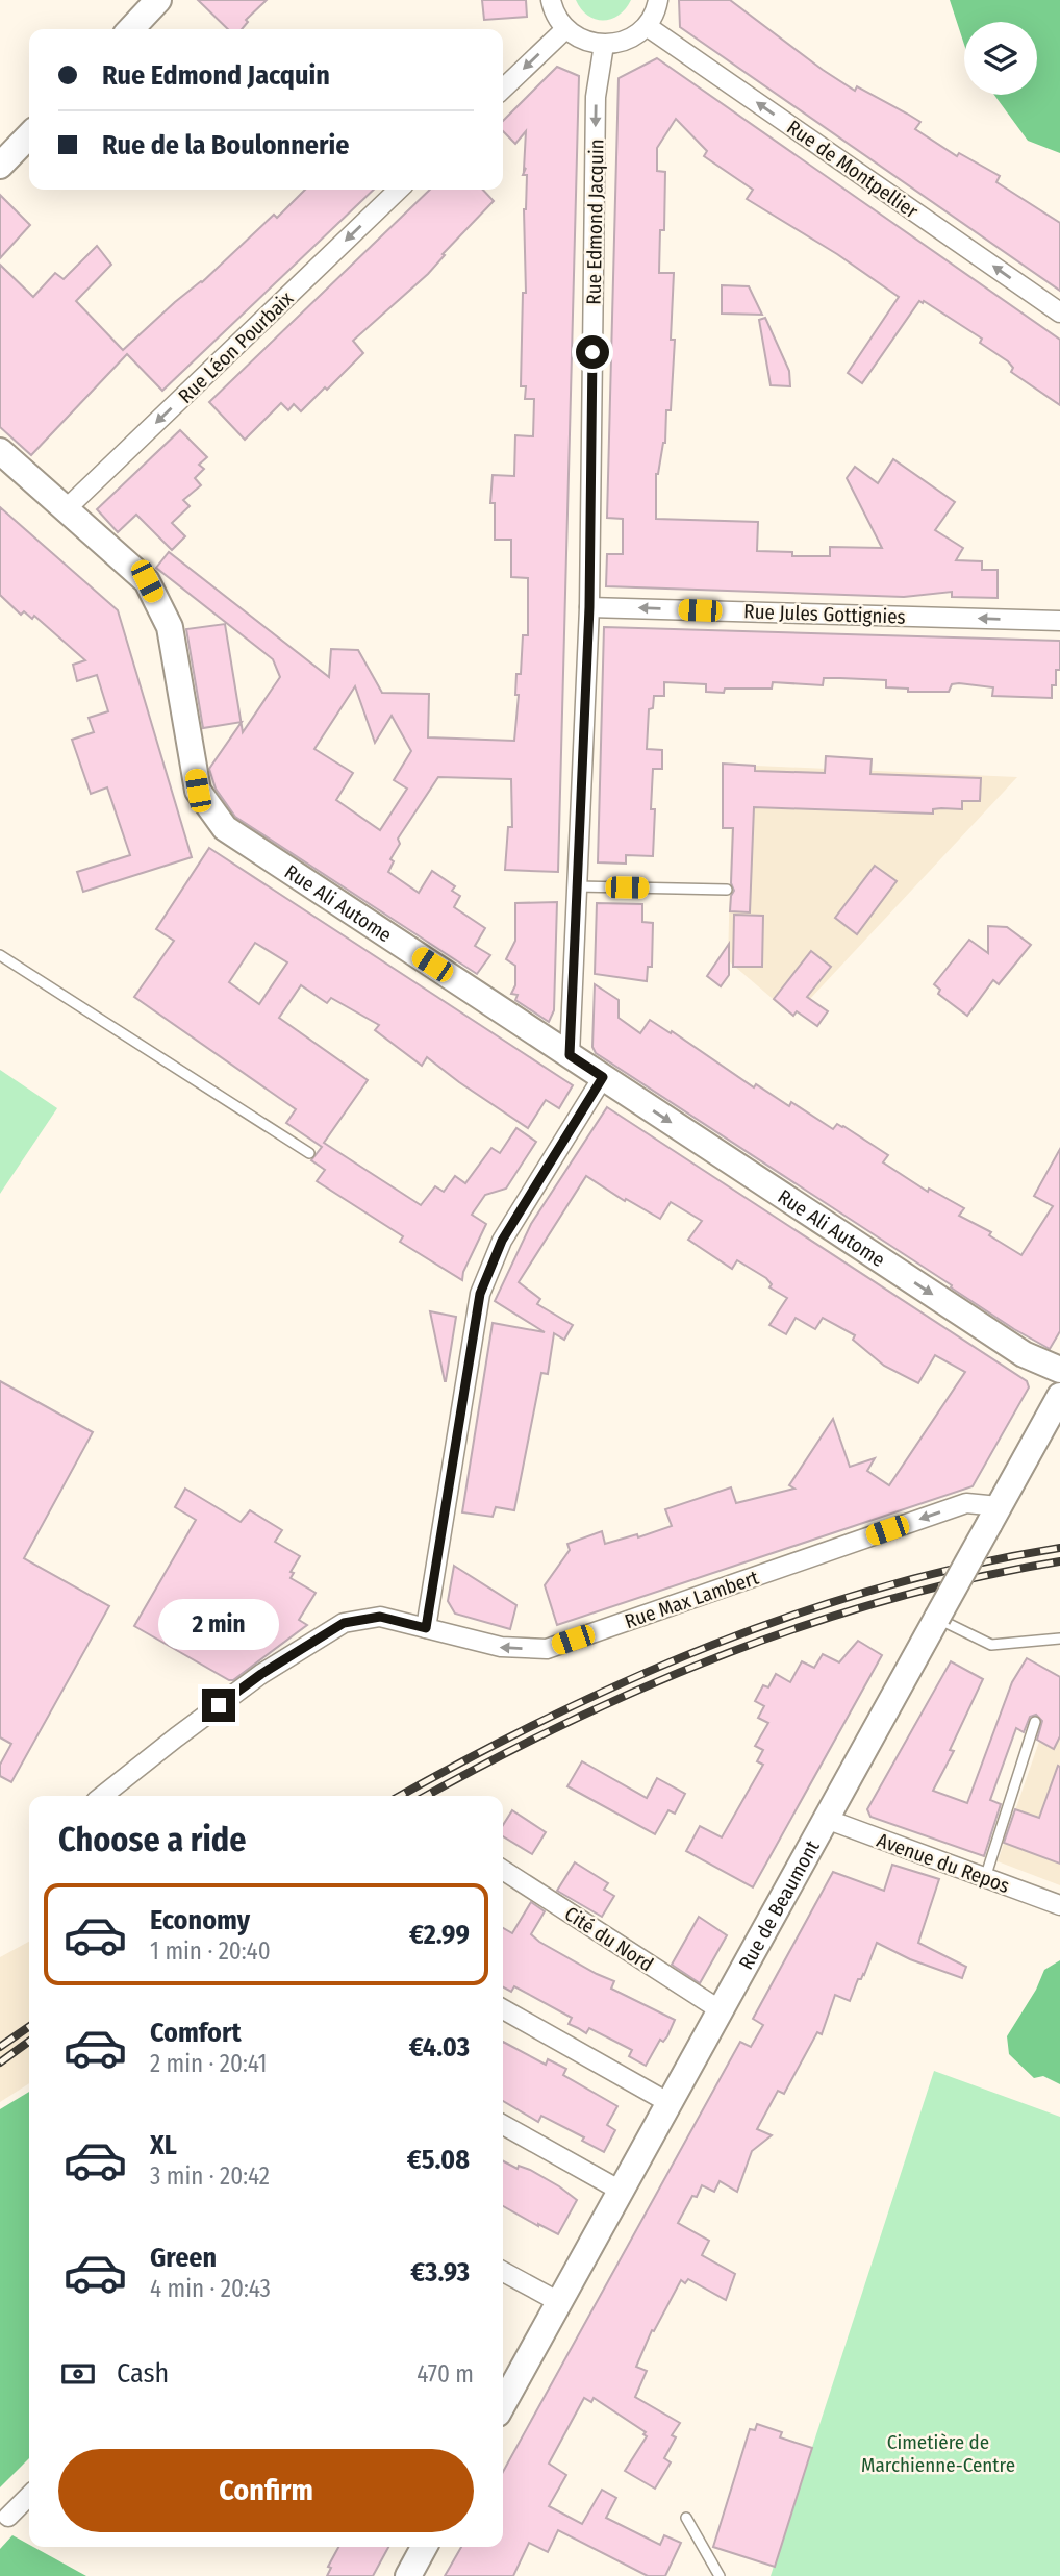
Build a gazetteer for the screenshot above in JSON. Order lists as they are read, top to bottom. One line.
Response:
{"streets":{"street":["Rue de Montpellier","Rue Edmond Jacquin","Rue Léon Pourbaix","Rue Jules Gottignies","Rue Ali Autome","Rue Max Lambert","Avenue du Repos","Rue de Beaumont","Cité du Nord"]},"crossings":[["Rue Edmond Jacquin","Rue Jules Gottignies"],["Rue Edmond Jacquin","Rue Ali Autome"],["Rue Léon Pourbaix","Rue Ali Autome"],["Rue Max Lambert","Rue de Beaumont"],["Avenue du Repos","Rue de Beaumont"],["Rue de Beaumont","Cité du Nord"]],"one_way":["Rue de Montpellier","Rue Edmond Jacquin","Rue Léon Pourbaix","Rue Jules Gottignies","Rue Ali Autome","Rue Max Lambert"],"parks":["Cimetière de Marchienne-Centre"],"page":{"banner":["Rue Edmond Jacquin","Rue de la Boulonnerie"],"bubble":"2 min","heading":"Choose a ride","list":[{"name":"Economy","note":"1 min · 20:40","value":"€2.99"},{"name":"Comfort","note":"2 min · 20:41","value":"€4.03"},{"name":"XL","note":"3 min · 20:42","value":"€5.08"},{"name":"Green","note":"4 min · 20:43","value":"€3.93"}],"pay":["Cash","470 m"],"buttons":"Confirm"}}
